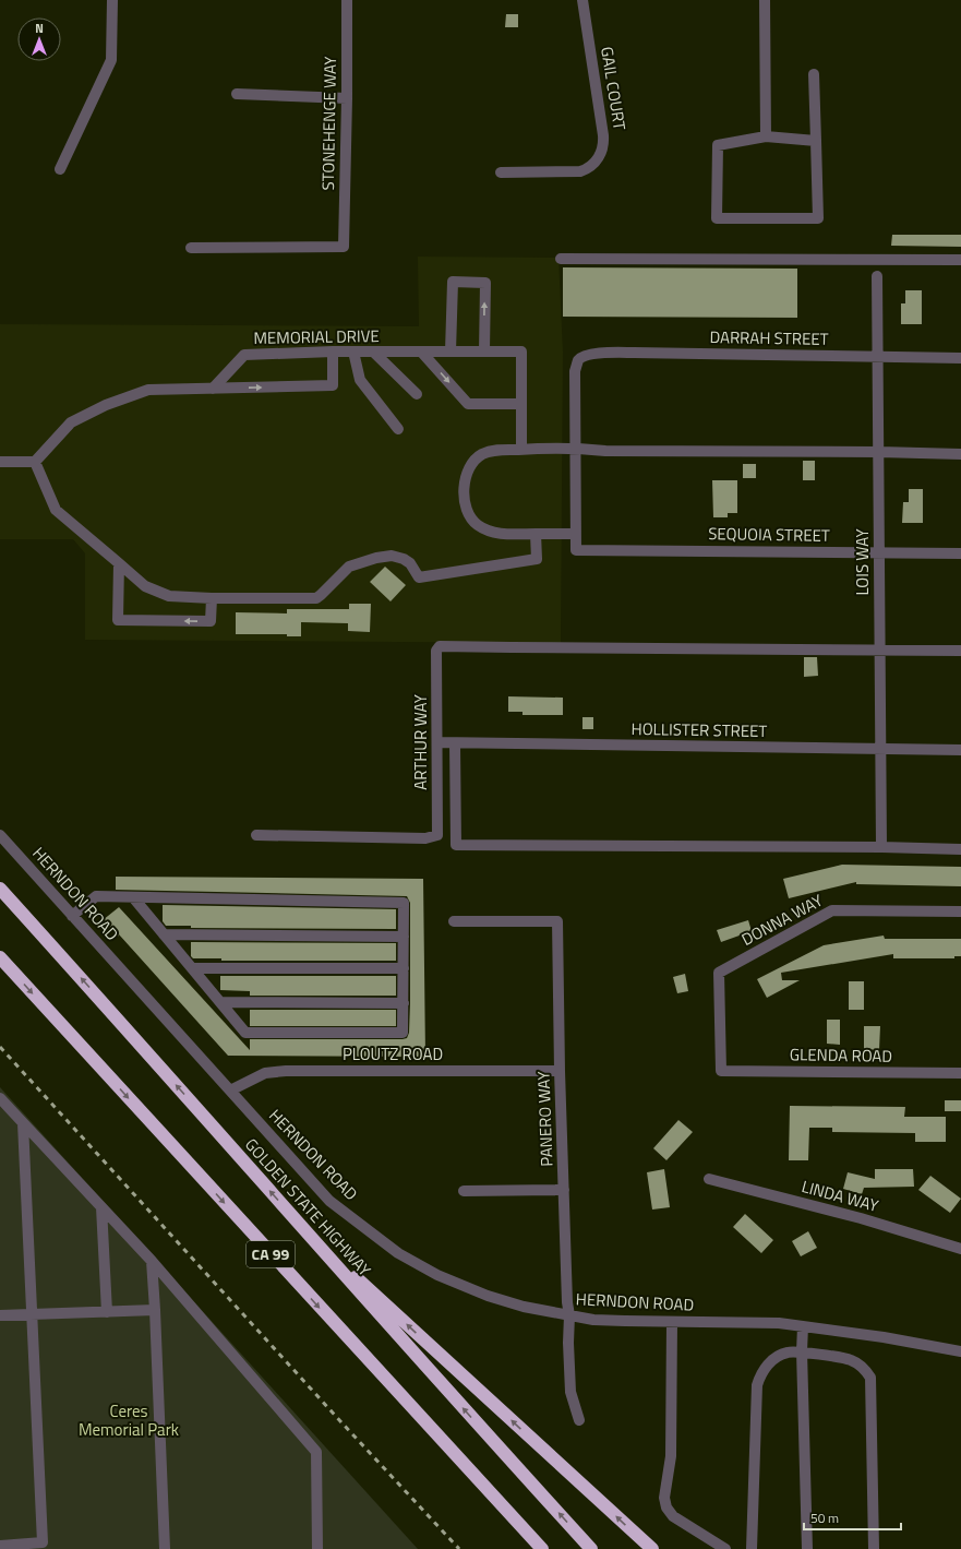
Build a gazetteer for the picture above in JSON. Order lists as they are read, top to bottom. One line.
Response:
{"streets":{"highway":["GOLDEN STATE HIGHWAY","CA 99"],"street":["GAIL COURT","STONEHENGE WAY","MEMORIAL DRIVE","DARRAH STREET","SEQUOIA STREET","LOIS WAY","HOLLISTER STREET","ARTHUR WAY","HERNDON ROAD","DONNA WAY","PLOUTZ ROAD","GLENDA ROAD","PANERO WAY","LINDA WAY"]},"crossings":[["DARRAH STREET","LOIS WAY"],["SEQUOIA STREET","LOIS WAY"],["LOIS WAY","HOLLISTER STREET"],["LOIS WAY","ARTHUR WAY"],["HOLLISTER STREET","ARTHUR WAY"],["HERNDON ROAD","PLOUTZ ROAD"],["HERNDON ROAD","PANERO WAY"],["DONNA WAY","GLENDA ROAD"],["PLOUTZ ROAD","PANERO WAY"]],"parks":["Ceres Memorial Park"],"scale_bar":"50 m","north":"top"}
